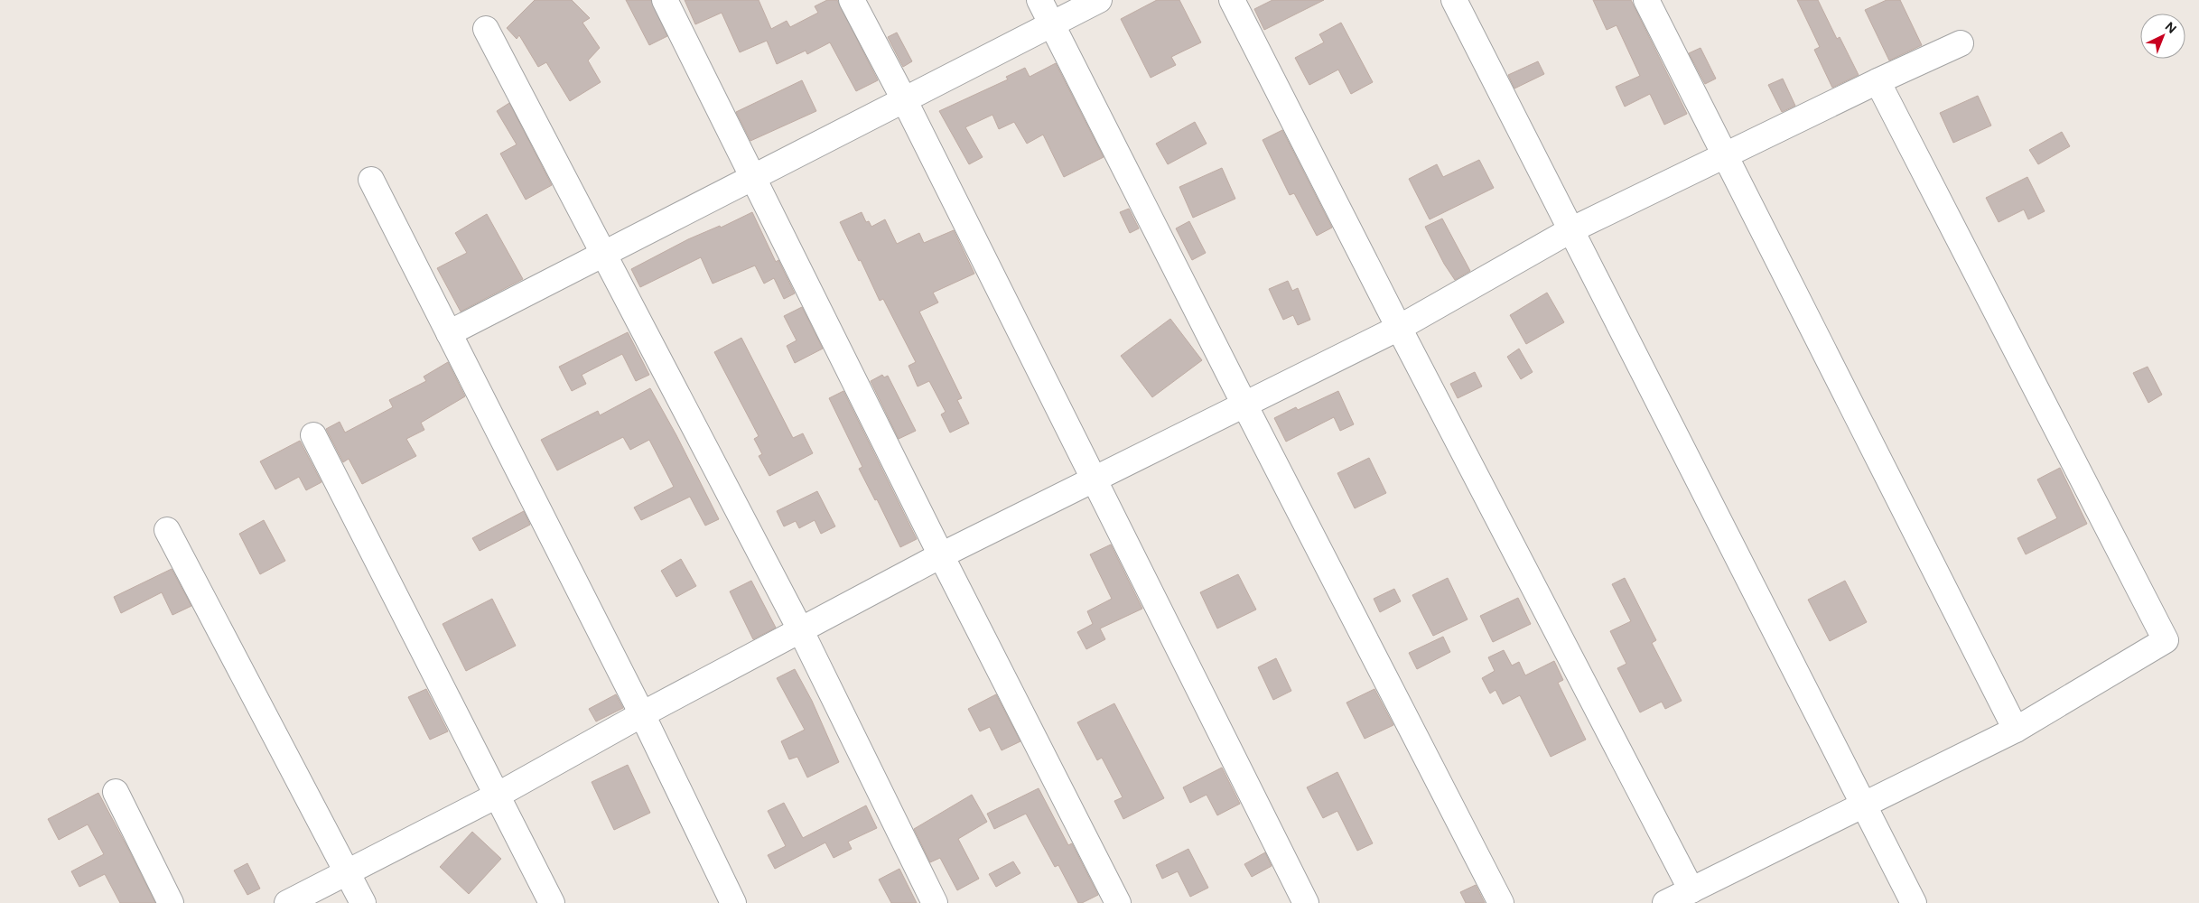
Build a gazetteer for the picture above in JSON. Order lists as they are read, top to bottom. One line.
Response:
{"north":"top right"}
